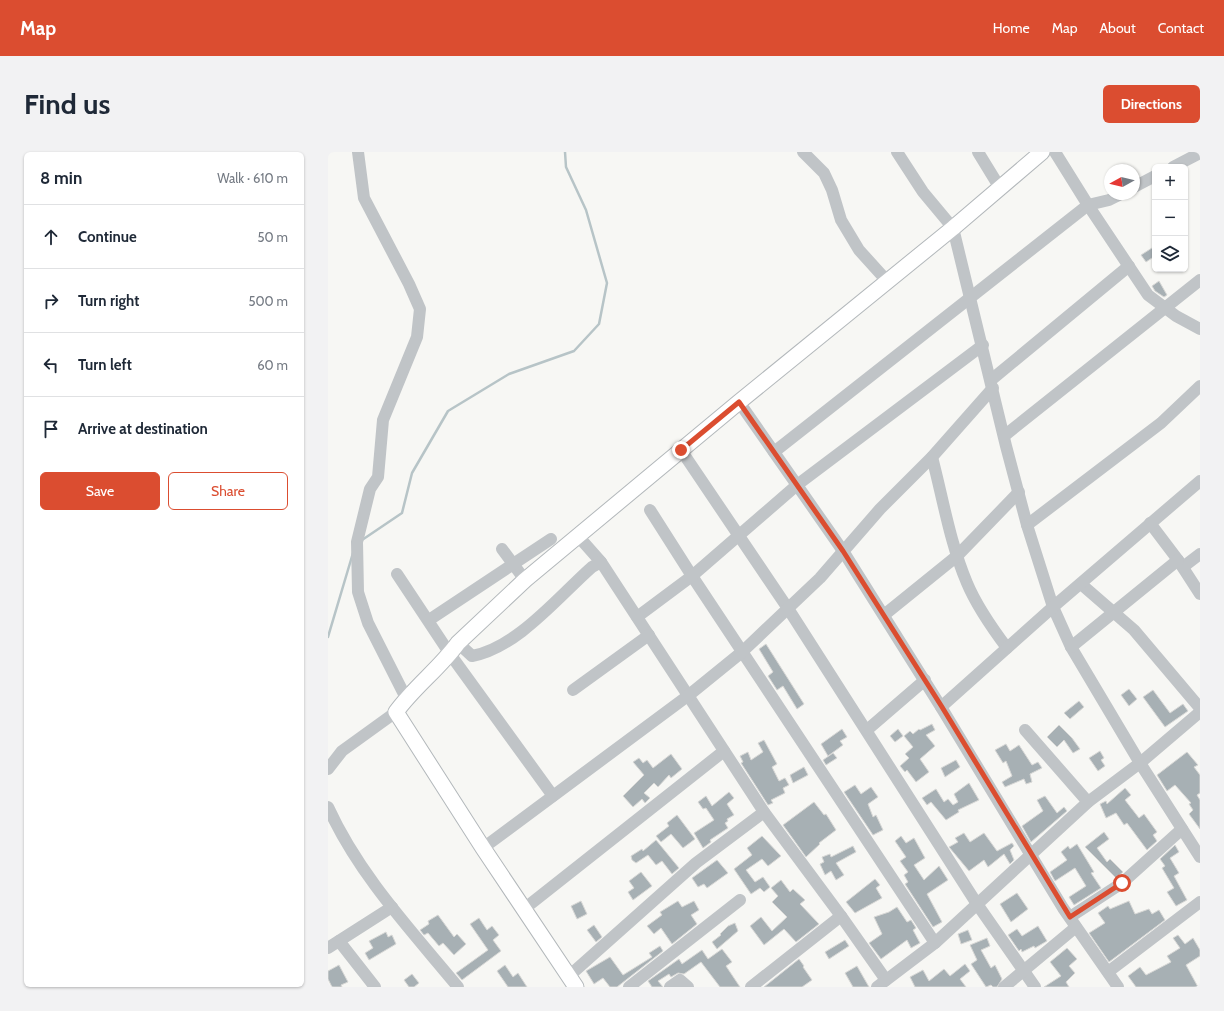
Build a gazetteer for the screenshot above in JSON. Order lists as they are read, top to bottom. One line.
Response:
{"north":"left","page":{"header":"Map","nav":["Home","Map","About","Contact"],"buttons":["Directions",["Save","Share"]],"title":"Find us","heading":["8 min","Walk · 610 m"],"map_buttons":["+","−"],"list":[["Continue","50 m"],["Turn right","500 m"],["Turn left","60 m"],"Arrive at destination"]}}
